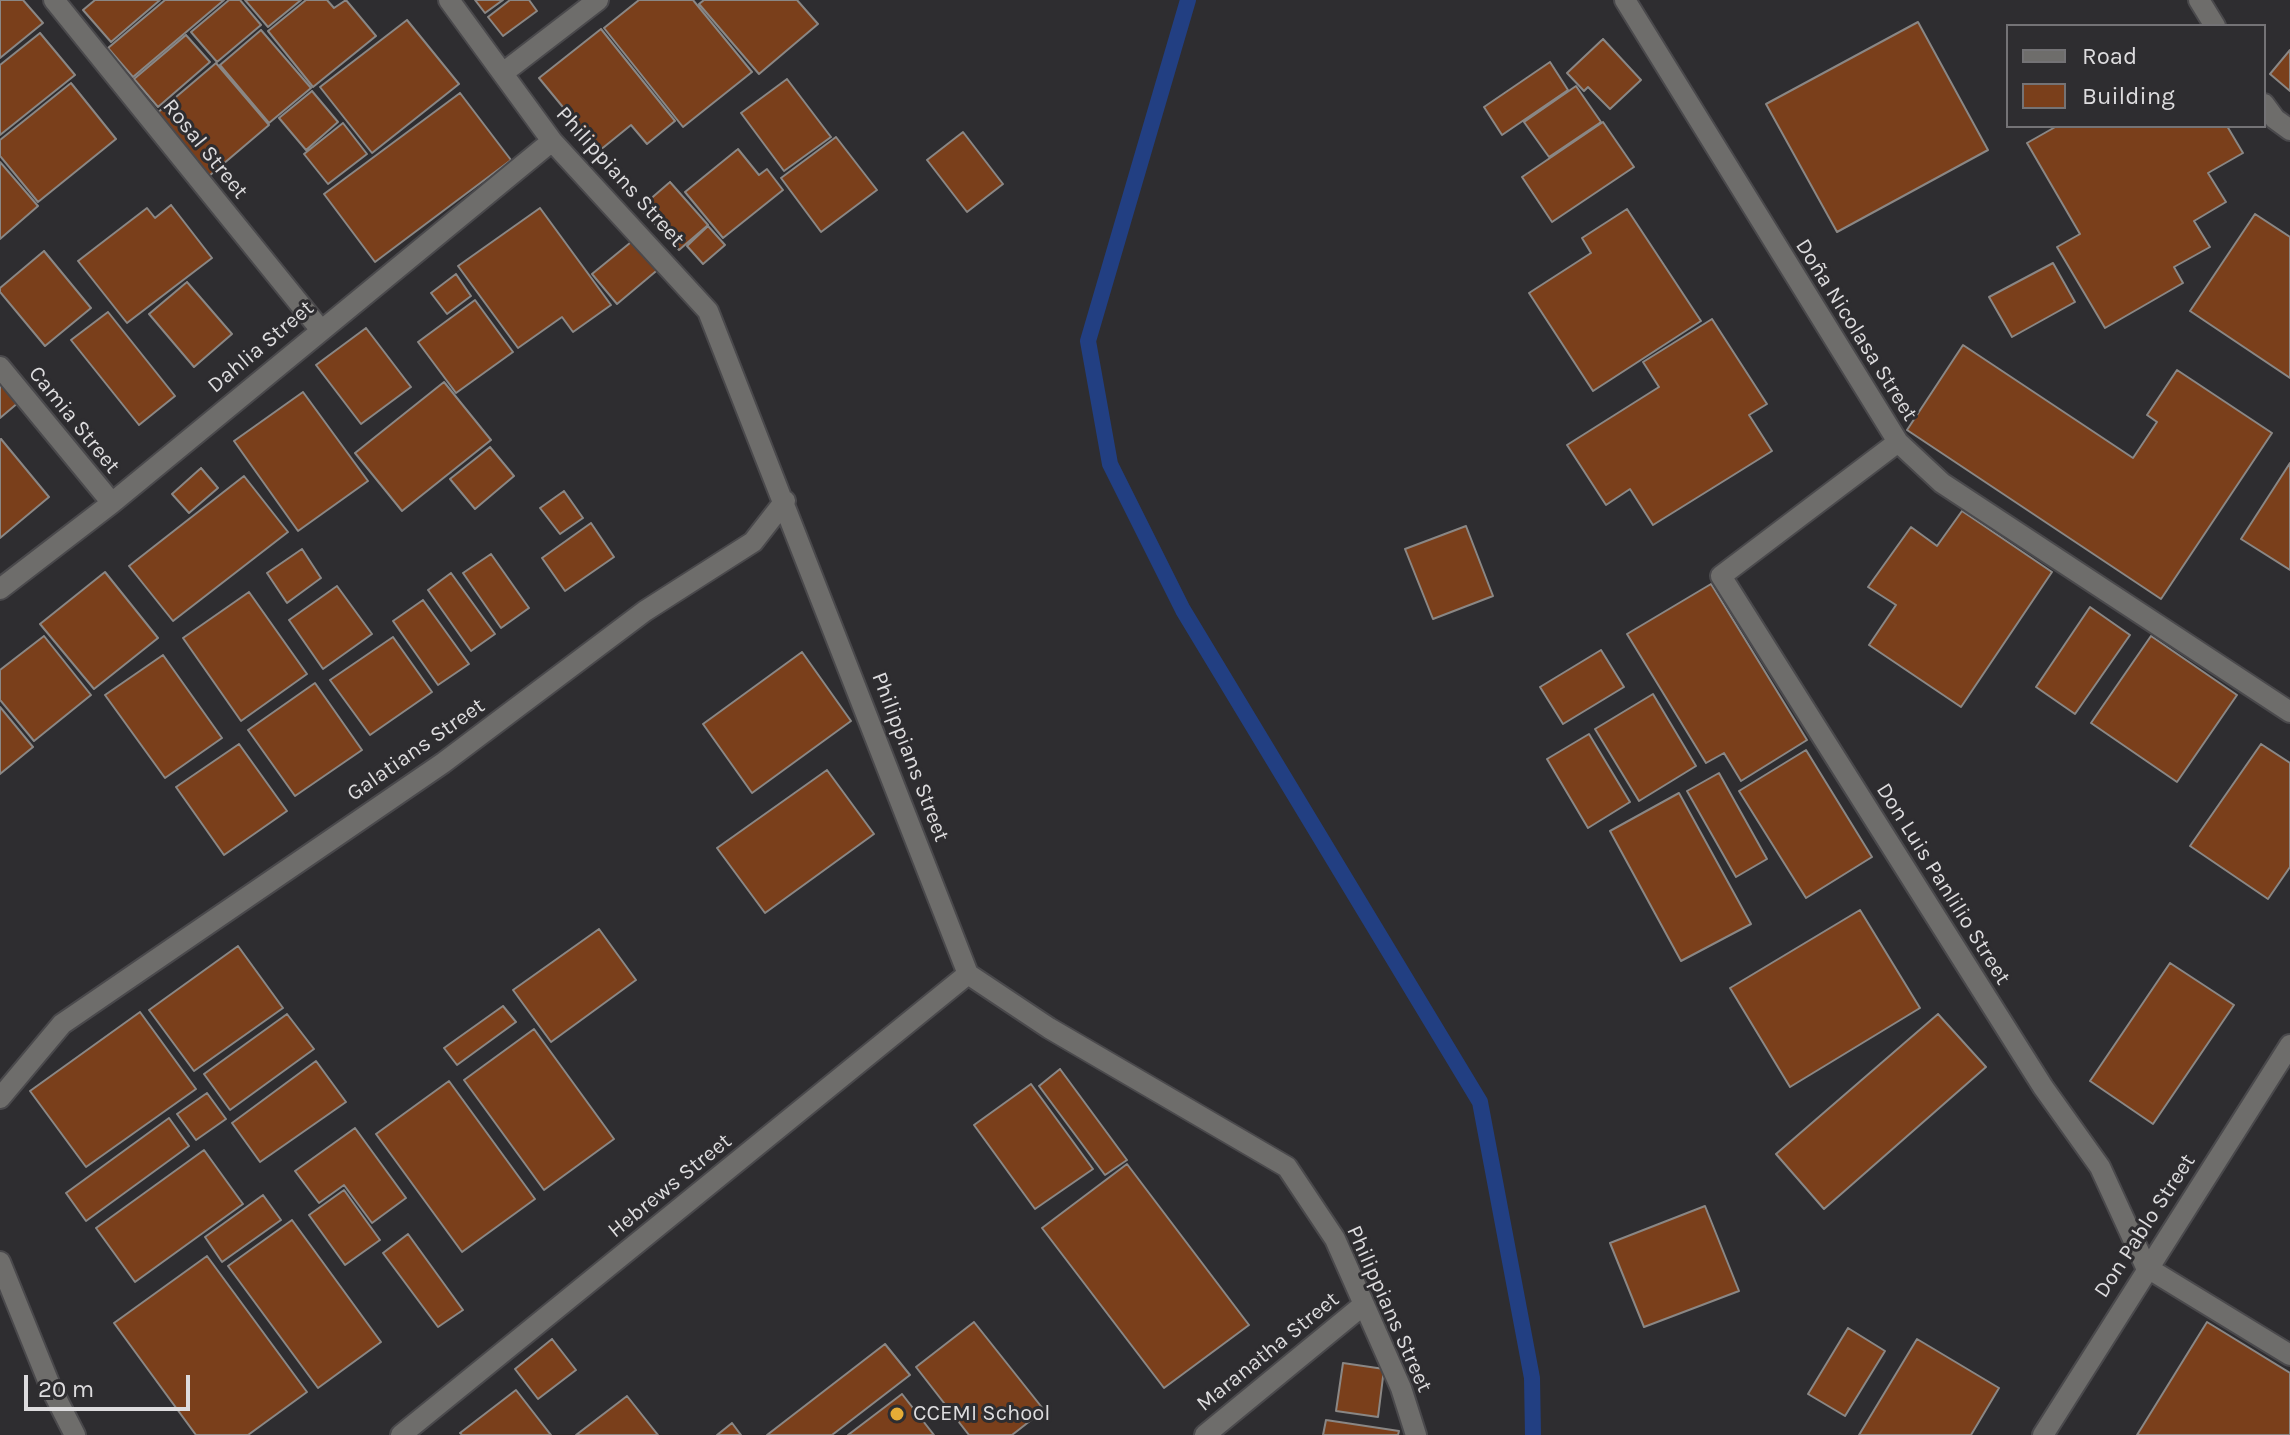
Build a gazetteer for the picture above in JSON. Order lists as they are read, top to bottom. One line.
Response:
{"streets":{"street":["Rosal Street","Philippians Street","Doña Nicolasa Street","Dahlia Street","Camia Street","Galatians Street","Don Luis Panlilio Street","Hebrews Street","Don Pablo Street","Maranatha Street"]},"crossings":[["Rosal Street","Dahlia Street"],["Philippians Street","Dahlia Street"],["Philippians Street","Galatians Street"],["Philippians Street","Hebrews Street"],["Philippians Street","Maranatha Street"],["Doña Nicolasa Street","Don Luis Panlilio Street"],["Dahlia Street","Camia Street"],["Don Luis Panlilio Street","Don Pablo Street"]],"places":["CCEMI School"],"legend":["Road","Building"],"scale_bar":"20 m"}
